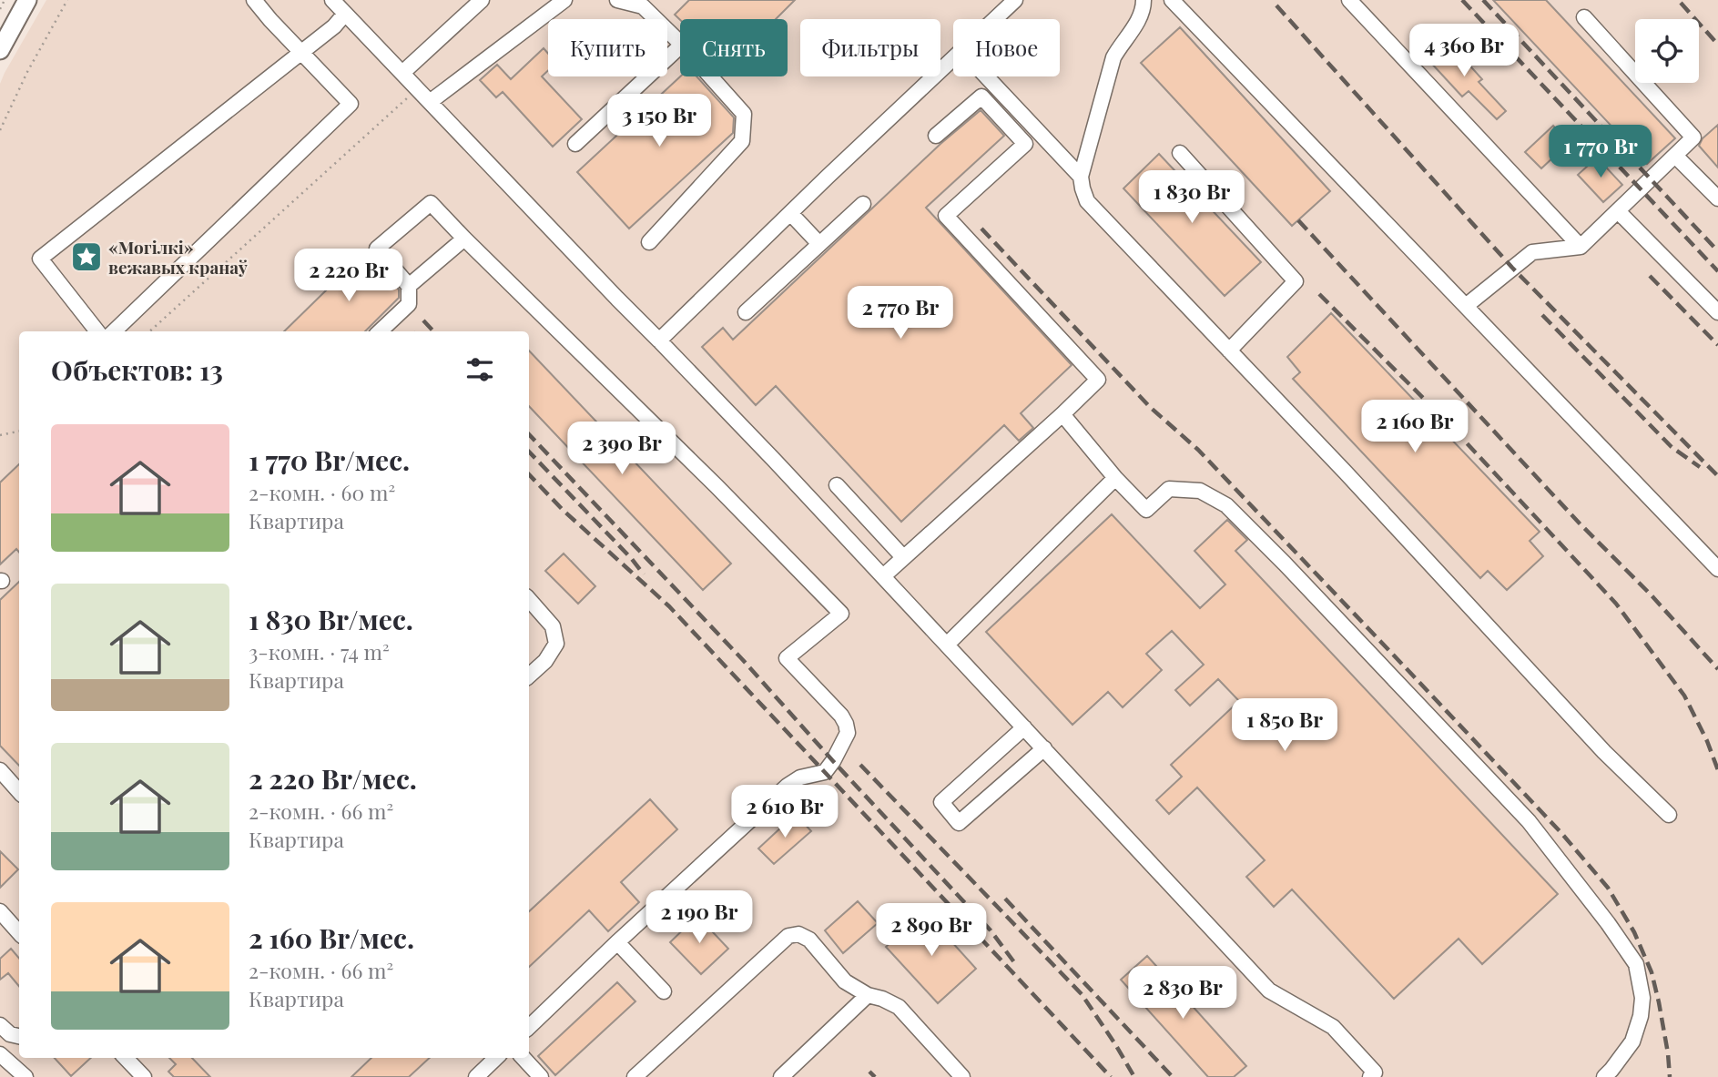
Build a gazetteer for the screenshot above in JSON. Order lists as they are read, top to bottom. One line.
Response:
{"places":{"place":["«Могілкі» вежавых кранаў"]},"page":{"chip":["Купить","Снять","Фильтры","Новое"],"price":["4 360 Br","3 150 Br","1 770 Br","1 830 Br","2 220 Br","2 770 Br","2 160 Br","2 390 Br","1 850 Br","2 610 Br","2 190 Br","2 890 Br","2 830 Br"],"heading":"Объектов: 13","list":[{"name":"1 770 Br/мес.","note":"2-комн. · 60 m² · Квартира"},{"name":"1 830 Br/мес.","note":"3-комн. · 74 m² · Квартира"},{"name":"2 220 Br/мес.","note":"2-комн. · 66 m² · Квартира"},{"name":"2 160 Br/мес.","note":"2-комн. · 66 m² · Квартира"}]}}
